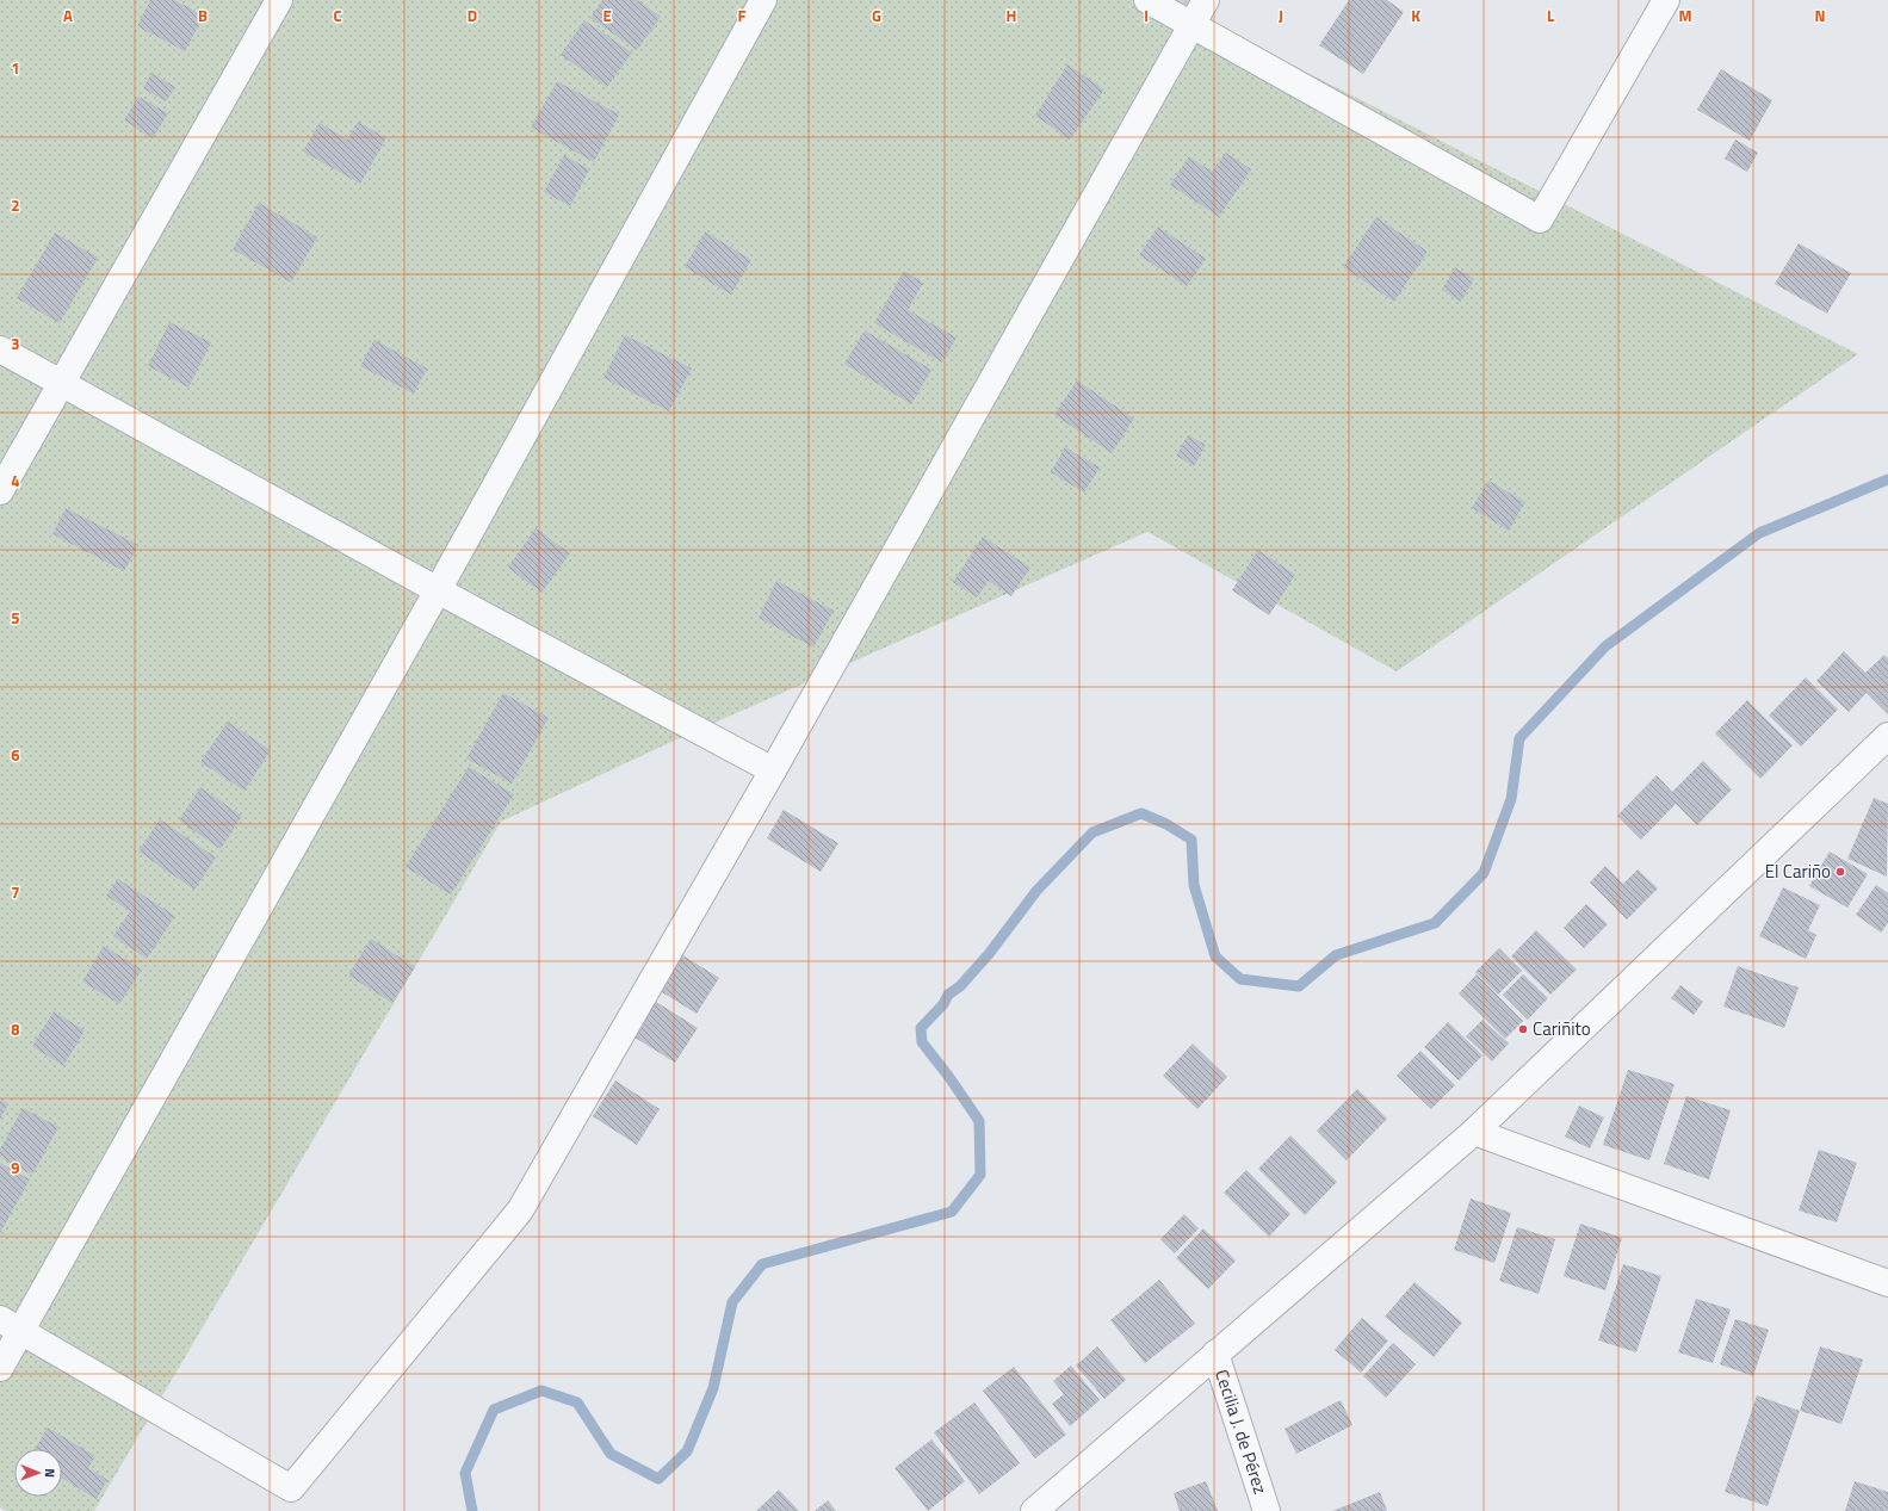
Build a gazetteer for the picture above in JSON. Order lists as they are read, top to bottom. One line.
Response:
{"streets":{"street":["Cecilia J. de Pérez"]},"places":["El Cariño","Cariñito"],"north":"right","grid":{"columns":["A","B","C","D","E","F","G","H","I","J","K","L","M","N"],"rows":["1","2","3","4","5","6","7","8","9"]}}
